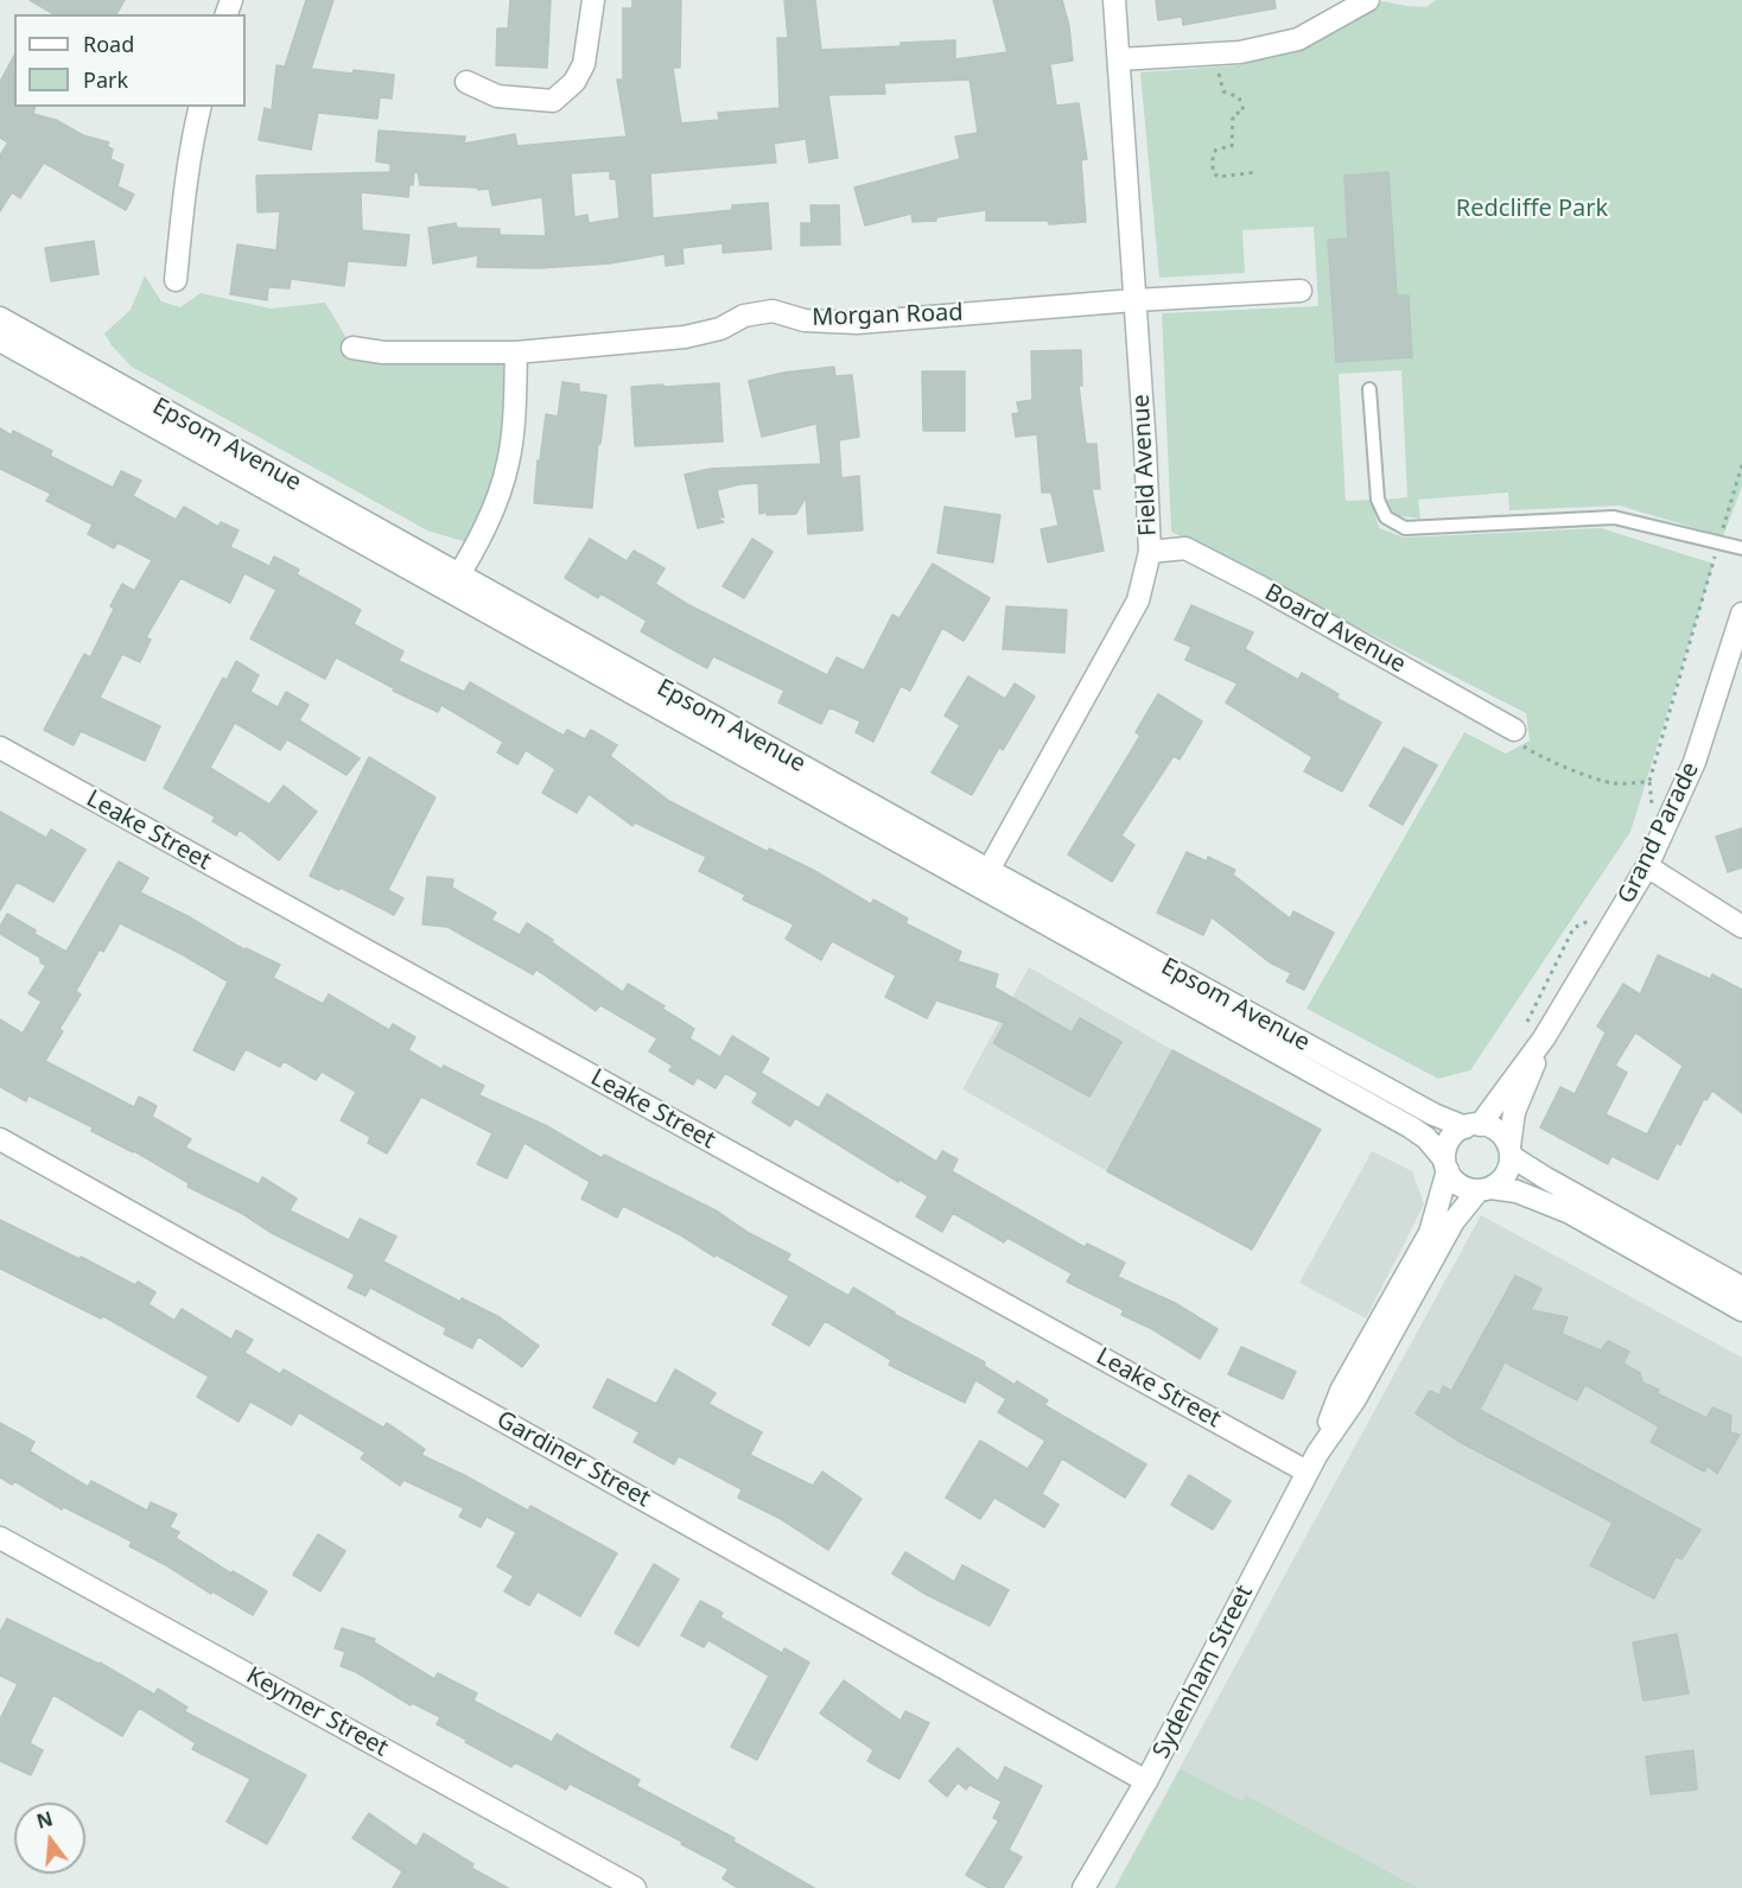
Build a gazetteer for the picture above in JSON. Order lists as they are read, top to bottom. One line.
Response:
{"streets":{"street":["Morgan Road","Epsom Avenue","Field Avenue","Board Avenue","Leake Street","Grand Parade","Gardiner Street","Sydenham Street","Keymer Street"]},"crossings":[["Morgan Road","Field Avenue"],["Epsom Avenue","Field Avenue"],["Epsom Avenue","Grand Parade"],["Epsom Avenue","Sydenham Street"],["Field Avenue","Board Avenue"],["Leake Street","Sydenham Street"],["Grand Parade","Sydenham Street"],["Gardiner Street","Sydenham Street"]],"parks":["Redcliffe Park"],"legend":["Road","Park"],"north":"top"}
